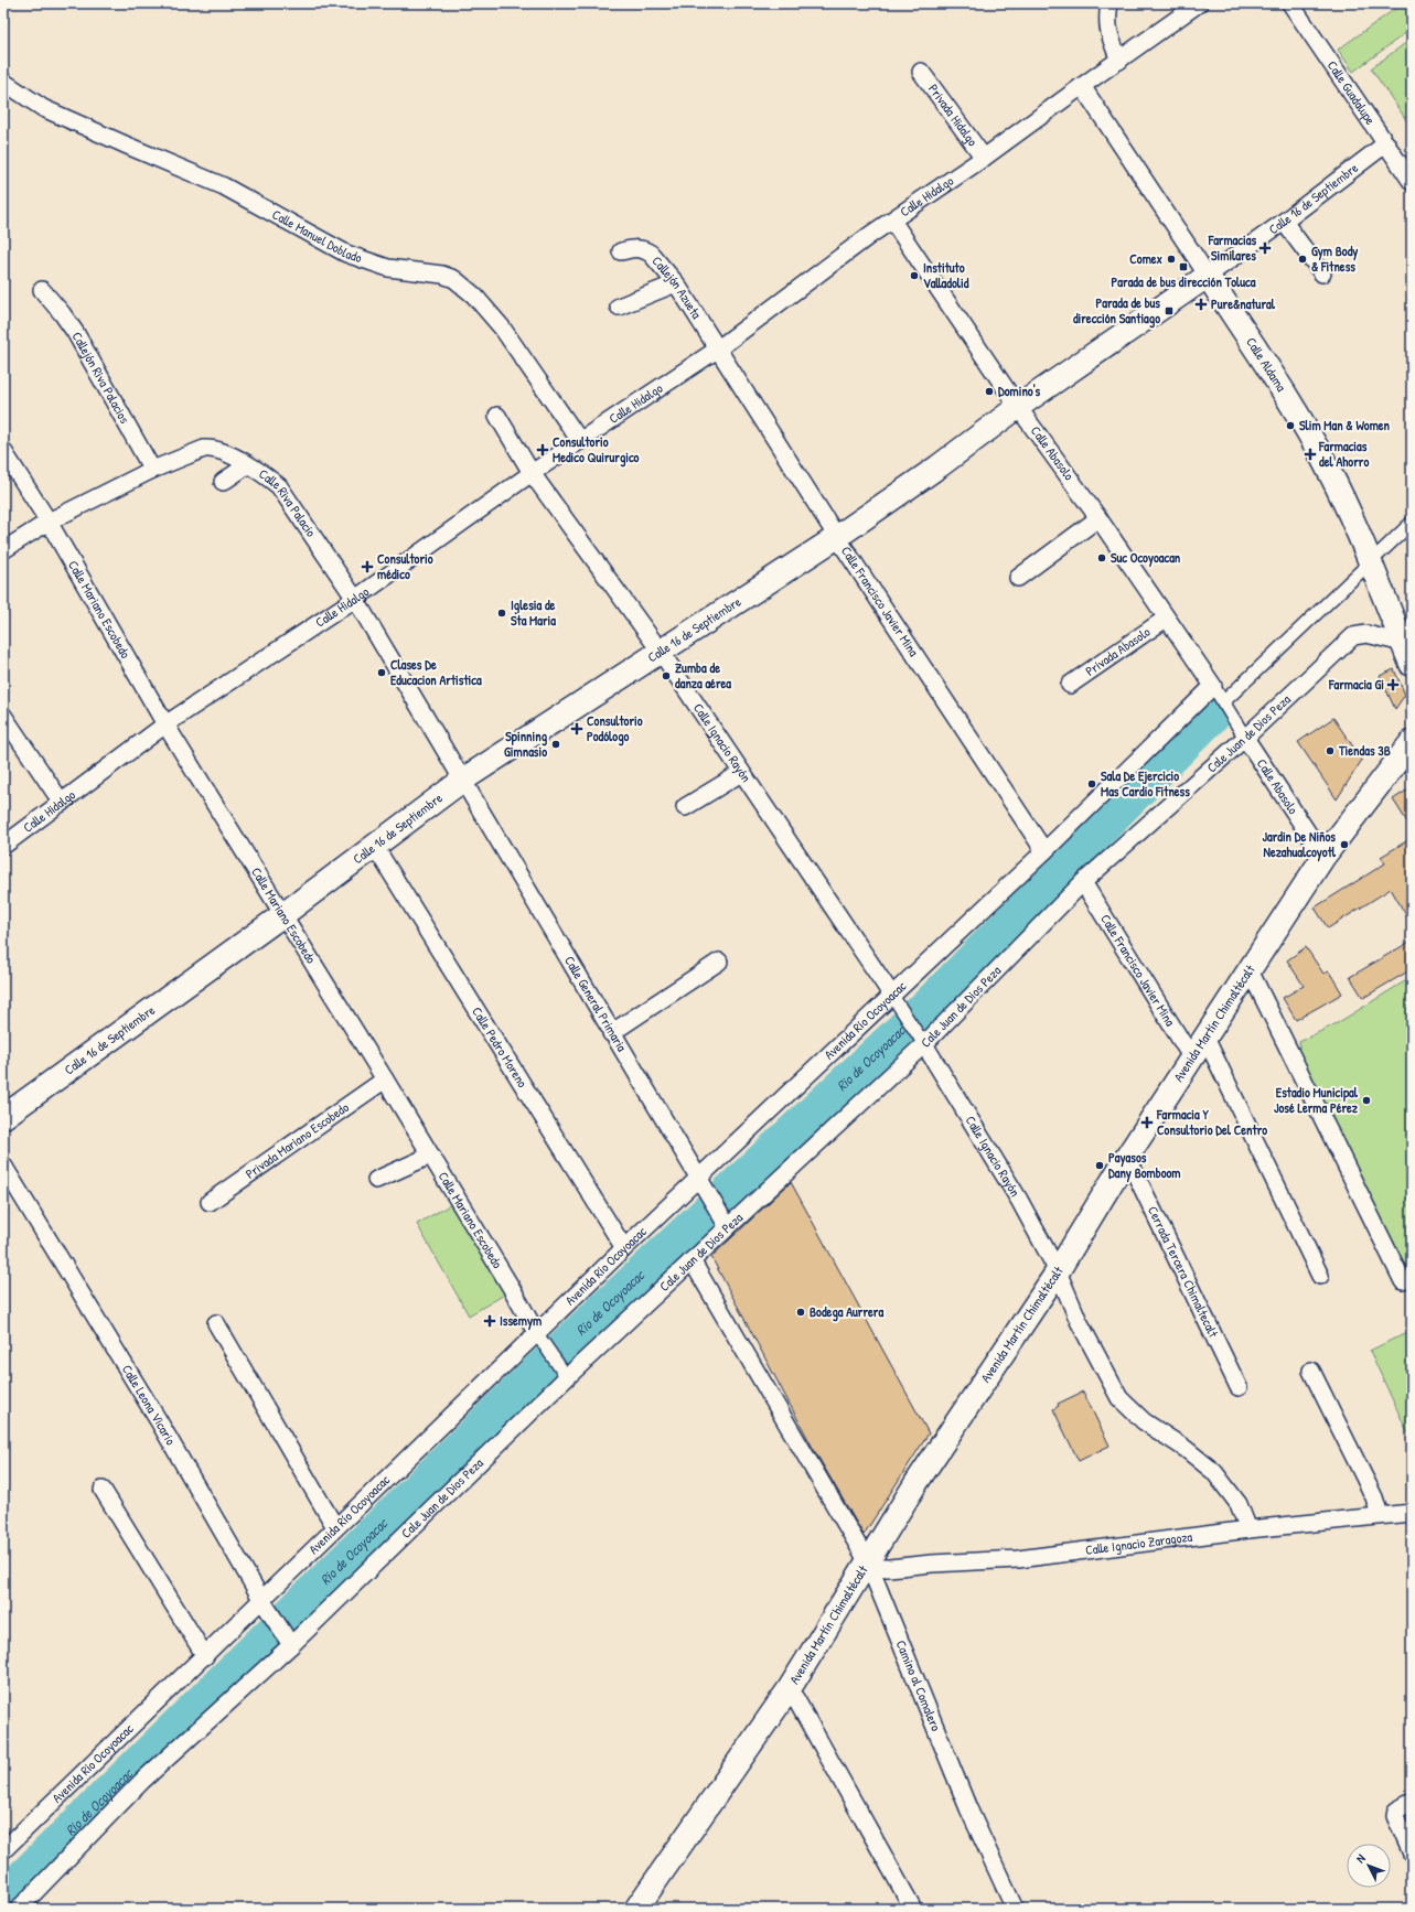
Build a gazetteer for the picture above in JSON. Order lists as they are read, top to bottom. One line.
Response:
{"streets":{"main road":["Calle 16 de Septiembre","Calle Aldama","Avenida Martín Chimaltécalt"],"street":["Calle Guadalupe","Privada Hidalgo","Calle Hidalgo","Calle Manuel Doblado","Callejón Azueta","Callejón Riva Palacios","Calle Abasolo","Calle Riva Palacio","Calle Francisco Javier Mina","Calle Mariano Escobedo","Privada Abasolo","Cale Juan de Dios Peza","Calle Ignacio Rayón","Calle General Primaria","Avenida Río Ocoyoacac","Calle Pedro Moreno","Privada Mariano Escobedo","Cerrada Tercera Chimaltecalt","Calle Leona Vicario","Calle Ignacio Zaragoza","Camino al Comalero"]},"crossings":[["Calle Guadalupe","Calle 16 de Septiembre"],["Privada Hidalgo","Calle Hidalgo"],["Calle Hidalgo","Calle Manuel Doblado"],["Calle Hidalgo","Callejón Azueta"],["Calle Hidalgo","Calle Aldama"],["Calle Hidalgo","Calle Abasolo"],["Calle Hidalgo","Calle Riva Palacio"],["Calle Hidalgo","Calle Francisco Javier Mina"],["Calle Hidalgo","Calle Mariano Escobedo"],["Calle Hidalgo","Calle Ignacio Rayón"],["Calle 16 de Septiembre","Calle Aldama"],["Calle 16 de Septiembre","Calle Abasolo"],["Calle 16 de Septiembre","Calle Riva Palacio"],["Calle 16 de Septiembre","Calle Francisco Javier Mina"],["Calle 16 de Septiembre","Calle Mariano Escobedo"],["Calle 16 de Septiembre","Calle Ignacio Rayón"],["Calle 16 de Septiembre","Calle General Primaria"],["Calle 16 de Septiembre","Calle Pedro Moreno"],["Callejón Azueta","Calle Francisco Javier Mina"],["Calle Aldama","Cale Juan de Dios Peza"],["Callejón Riva Palacios","Calle Riva Palacio"],["Calle Abasolo","Privada Abasolo"],["Calle Abasolo","Cale Juan de Dios Peza"],["Calle Abasolo","Avenida Río Ocoyoacac"],["Calle Abasolo","Avenida Martín Chimaltécalt"],["Calle Riva Palacio","Calle Mariano Escobedo"],["Calle Riva Palacio","Calle General Primaria"],["Calle Francisco Javier Mina","Cale Juan de Dios Peza"],["Calle Francisco Javier Mina","Avenida Río Ocoyoacac"],["Calle Francisco Javier Mina","Avenida Martín Chimaltécalt"],["Calle Mariano Escobedo","Cale Juan de Dios Peza"],["Calle Mariano Escobedo","Avenida Río Ocoyoacac"],["Calle Mariano Escobedo","Privada Mariano Escobedo"],["Cale Juan de Dios Peza","Calle Ignacio Rayón"],["Cale Juan de Dios Peza","Calle General Primaria"],["Cale Juan de Dios Peza","Calle Leona Vicario"],["Cale Juan de Dios Peza","Camino al Comalero"],["Calle Ignacio Rayón","Avenida Río Ocoyoacac"],["Calle Ignacio Rayón","Avenida Martín Chimaltécalt"],["Calle Ignacio Rayón","Calle Ignacio Zaragoza"],["Calle General Primaria","Avenida Río Ocoyoacac"],["Avenida Río Ocoyoacac","Calle Pedro Moreno"],["Avenida Río Ocoyoacac","Calle Leona Vicario"],["Avenida Martín Chimaltécalt","Cerrada Tercera Chimaltecalt"],["Avenida Martín Chimaltécalt","Calle Ignacio Zaragoza"],["Avenida Martín Chimaltécalt","Camino al Comalero"],["Calle Ignacio Zaragoza","Camino al Comalero"]],"water":["Rio de Ocoyoacac"],"places":{"health":["Farmacias Similares","Pure&natural","Consultorio Medico Quirurgico","Farmacias del Ahorro","Consultorio médico","Farmacia Gi","Consultorio Podólogo","Farmacia Y Consultorio Del Centro","Issemym"],"other":["Comex","Gym Body & Fitness","Instituto Valladolid","Domino's","Slim Man & Women","Suc Ocoyoacan","Iglesia de Sta Maria","Clases De Educacion Artistica","Zumba de danza aérea","Spinning Gimnasio","Tiendas 3B","Sala De Ejercicio Mas Cardio Fitness","Jardin De Niños Nezahualcoyotl","Estadio Municipal José Lerma Pérez","Payasos Dany Bomboom","Bodega Aurrera"],"transit":["Parada de bus dirección Toluca","Parada de bus dirección Santiago"]},"north":"top left"}
